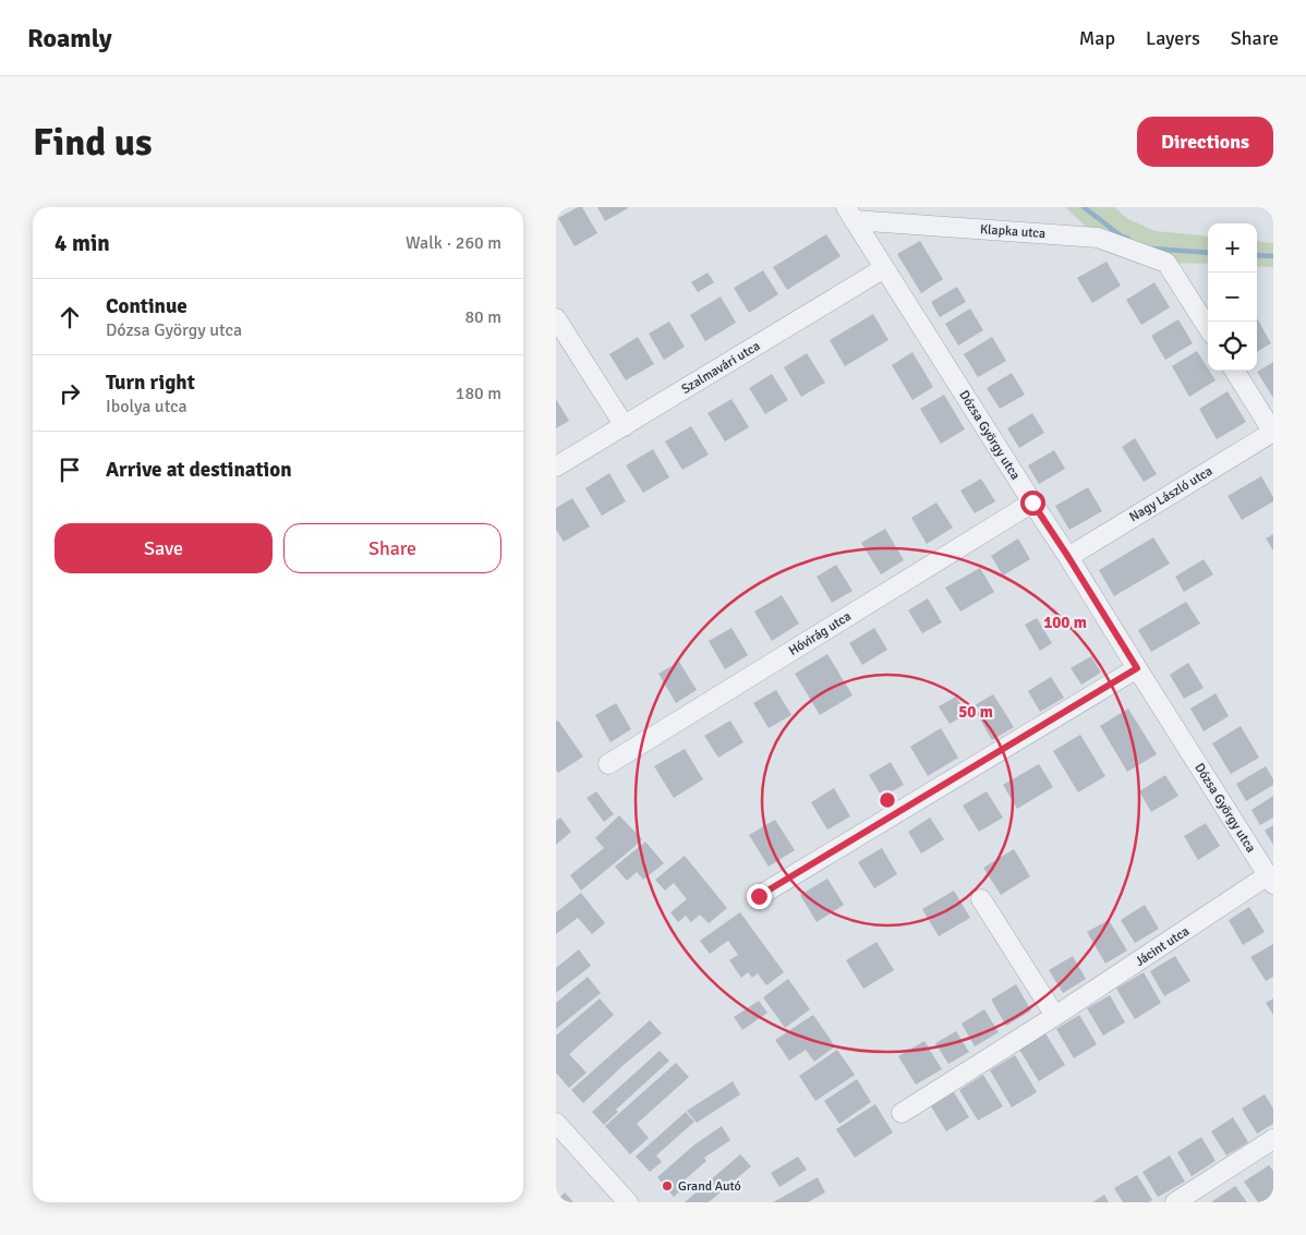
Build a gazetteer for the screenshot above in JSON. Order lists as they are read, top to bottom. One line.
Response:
{"streets":{"street":["Klapka utca","Szalmavári utca","Dózsa György utca","Nagy László utca","Hóvirág utca","Jácint utca"]},"crossings":[["Klapka utca","Dózsa György utca"],["Szalmavári utca","Dózsa György utca"],["Dózsa György utca","Nagy László utca"],["Dózsa György utca","Hóvirág utca"],["Dózsa György utca","Jácint utca"]],"places":["Grand Autó"],"page":{"header":"Roamly","nav":["Map","Layers","Share"],"buttons":["Directions",["Save","Share"]],"title":"Find us","heading":["4 min","Walk · 260 m"],"map_buttons":["+","−"],"list":[["Continue","Dózsa György utca","80 m"],["Turn right","Ibolya utca","180 m"],"Arrive at destination"]},"rings":["100 m","50 m"]}
